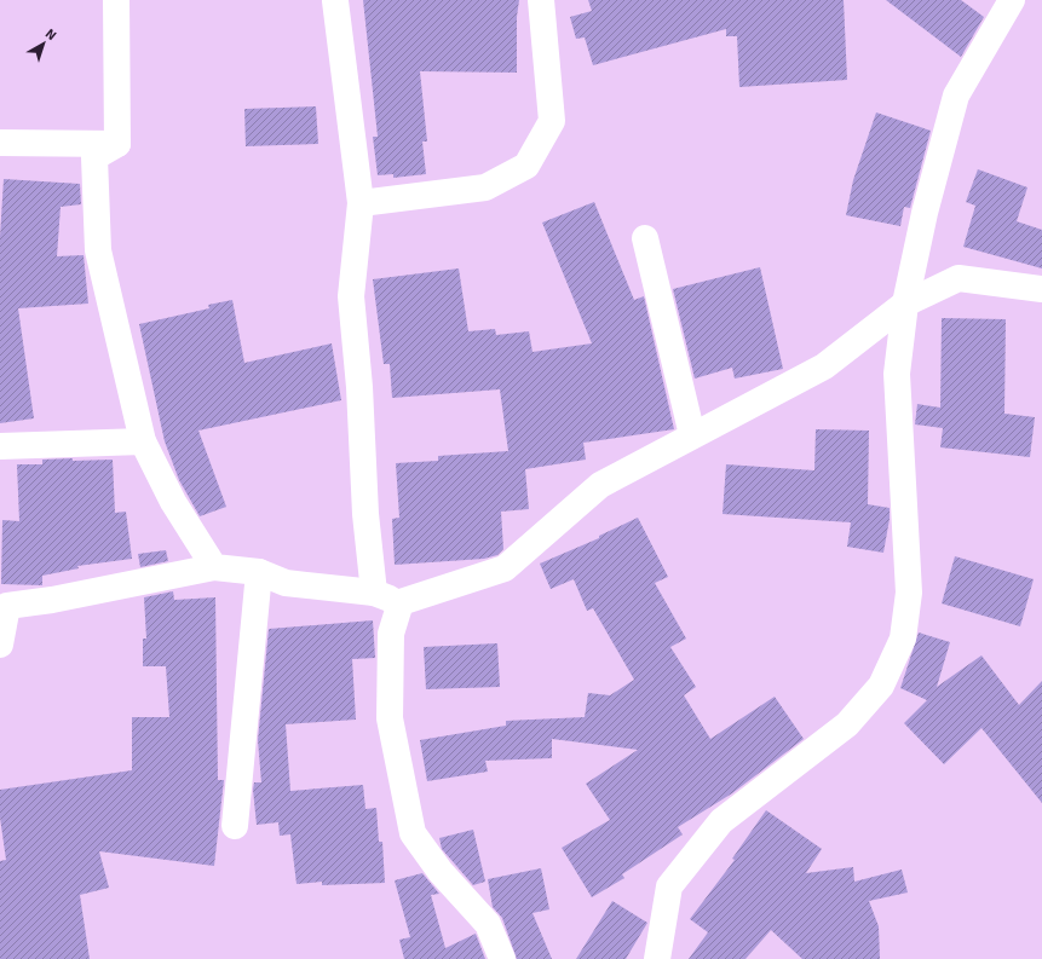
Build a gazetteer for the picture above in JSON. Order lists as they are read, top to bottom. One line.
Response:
{"north":"top right"}
